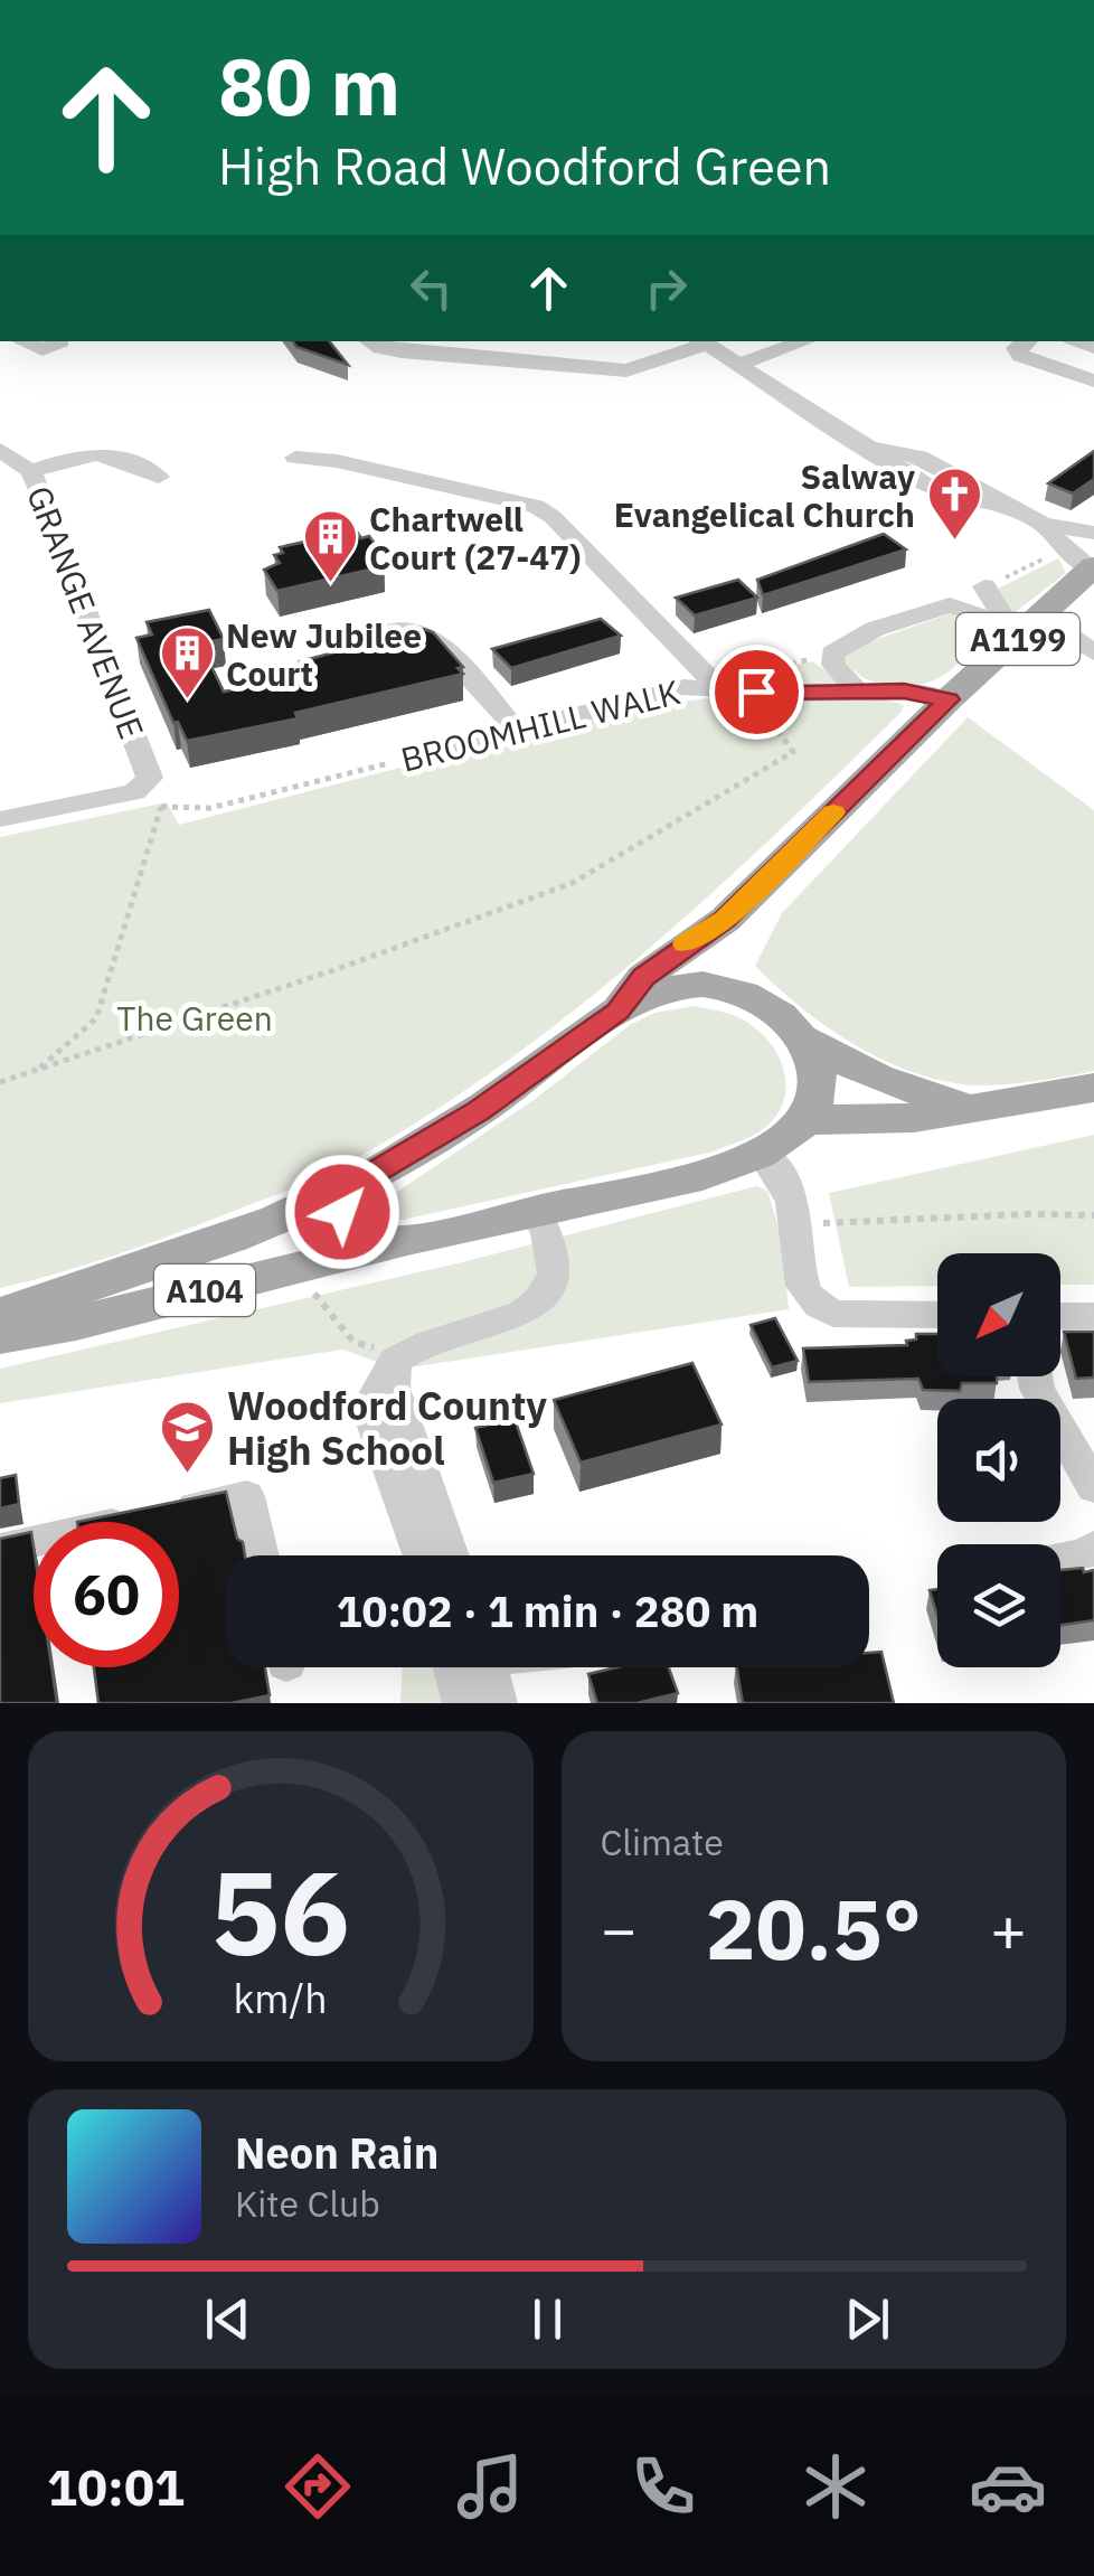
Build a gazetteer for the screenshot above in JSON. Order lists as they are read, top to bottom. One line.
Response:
{"streets":{"main road":["A1199","A104"],"street":["GRANGE AVENUE","BROOMHILL WALK"]},"crossings":[["GRANGE AVENUE","BROOMHILL WALK"],["A1199","BROOMHILL WALK"],["A1199","A104"]],"parks":["The Green"],"places":{"church":["Salway Evangelical Church"],"building":["Chartwell Court (27-47)","New Jubilee Court"],"school or university":["Woodford County High School"]},"north":"bottom left","page":{"turn":["80 m","High Road Woodford Green"],"limit":"60","trip":"10:02 · 1 min · 280 m","tile":"Climate","heat":["−","20.5°","+"],"song":["Neon Rain","Kite Club"],"tabs":"10:01","gauge":["56","km/h"]}}
